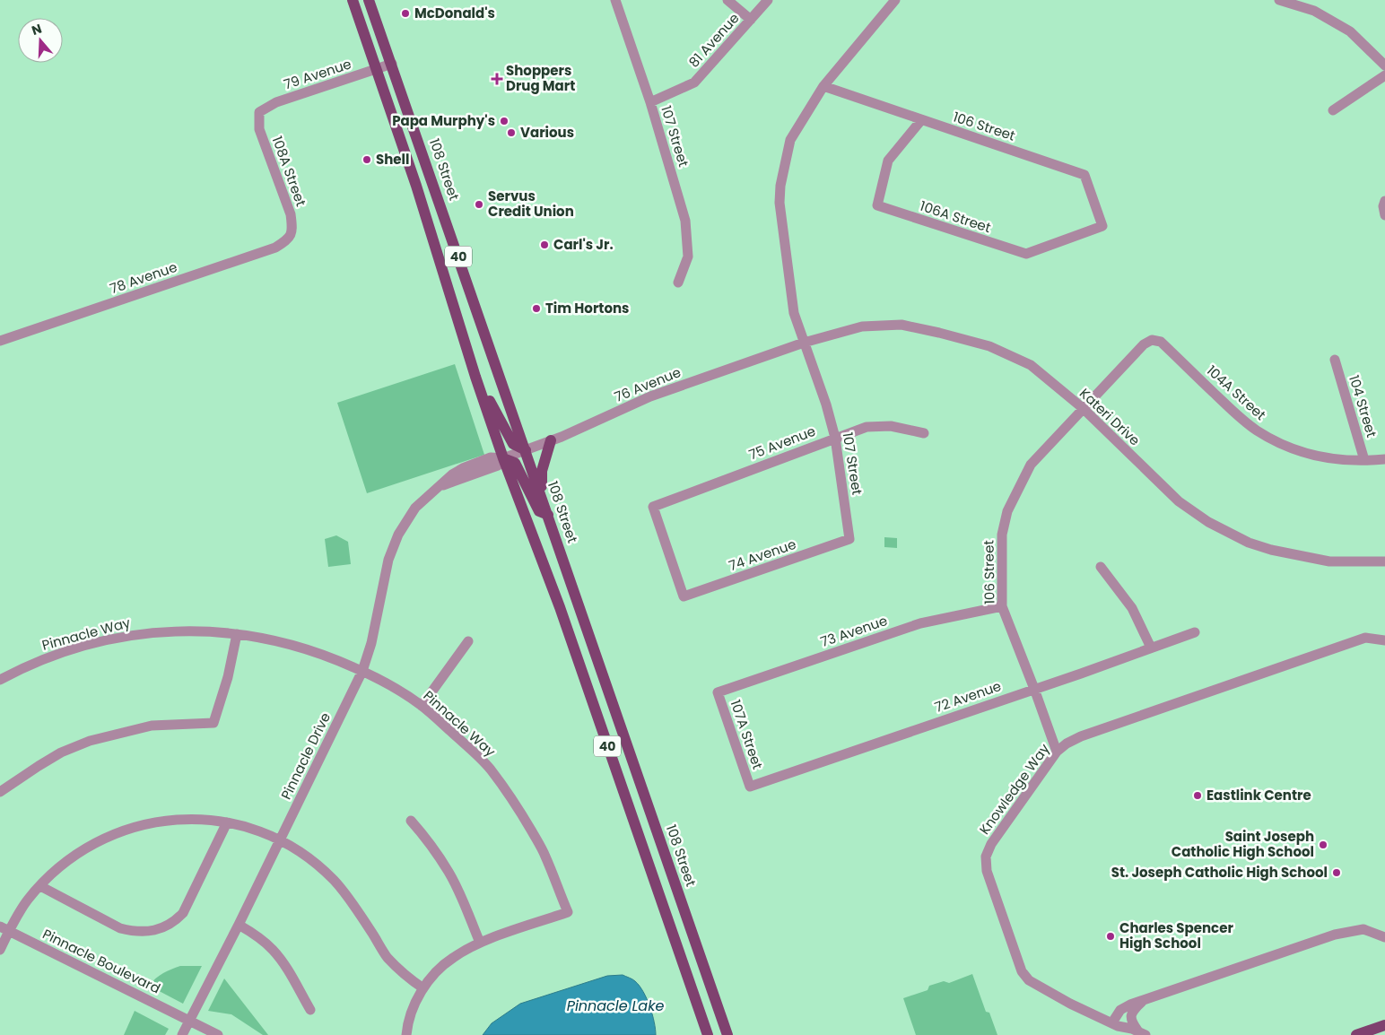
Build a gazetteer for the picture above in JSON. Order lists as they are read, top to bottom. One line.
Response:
{"streets":{"main road":["108 Street","40"],"street":["81 Avenue","79 Avenue","106 Street","107 Street","108A Street","106A Street","78 Avenue","76 Avenue","104A Street","104 Street","Kateri Drive","75 Avenue","74 Avenue","73 Avenue","Pinnacle Way","72 Avenue","107A Street","Pinnacle Drive","Knowledge Way","Pinnacle Boulevard"]},"crossings":[["81 Avenue","107 Street"],["79 Avenue","108 Street"],["79 Avenue","108A Street"],["79 Avenue","40"],["106 Street","107 Street"],["106 Street","106A Street"],["106 Street","104A Street"],["106 Street","Kateri Drive"],["106 Street","73 Avenue"],["106 Street","72 Avenue"],["106 Street","Knowledge Way"],["107 Street","76 Avenue"],["107 Street","Kateri Drive"],["107 Street","75 Avenue"],["107 Street","74 Avenue"],["108 Street","76 Avenue"],["108A Street","78 Avenue"],["40","76 Avenue"],["40","Pinnacle Drive"],["76 Avenue","Kateri Drive"],["76 Avenue","Pinnacle Drive"],["104A Street","104 Street"],["104A Street","Kateri Drive"],["75 Avenue","74 Avenue"],["73 Avenue","107A Street"],["Pinnacle Way","Pinnacle Drive"],["72 Avenue","107A Street"],["Pinnacle Drive","Pinnacle Boulevard"]],"water":["Pinnacle Lake"],"places":{"other":["McDonald's","Papa Murphy's","Various","Shell","Servus Credit Union","Carl's Jr.","Tim Hortons","Eastlink Centre","Saint Joseph Catholic High School","St. Joseph Catholic High School","Charles Spencer High School"],"health":["Shoppers Drug Mart"]},"north":"top"}
